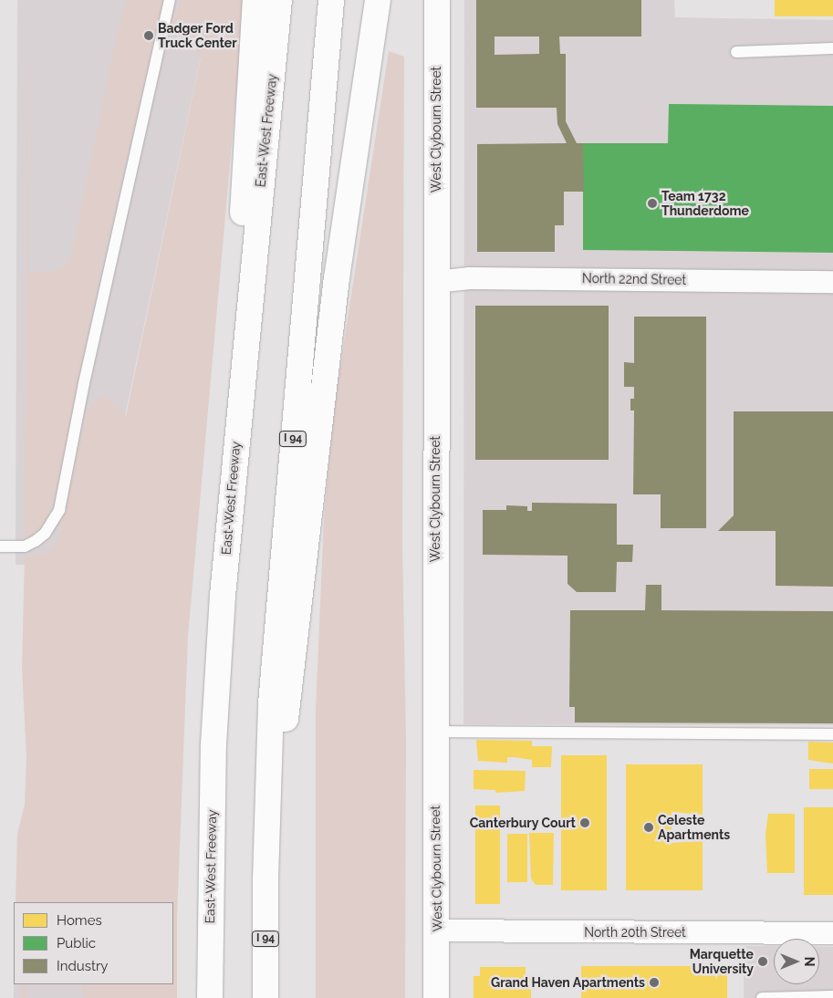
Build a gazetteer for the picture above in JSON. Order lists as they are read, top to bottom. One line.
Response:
{"streets":{"main road":["West Clybourn Street","East-West Freeway","I 94"],"street":["North 22nd Street","North 20th Street"]},"crossings":[["West Clybourn Street","North 22nd Street"],["West Clybourn Street","North 20th Street"]],"places":["Badger Ford Truck Center","Team 1732 Thunderdome","Canterbury Court","Celeste Apartments","Marquette University","Grand Haven Apartments"],"legend":["Homes","Public","Industry"],"north":"right"}
